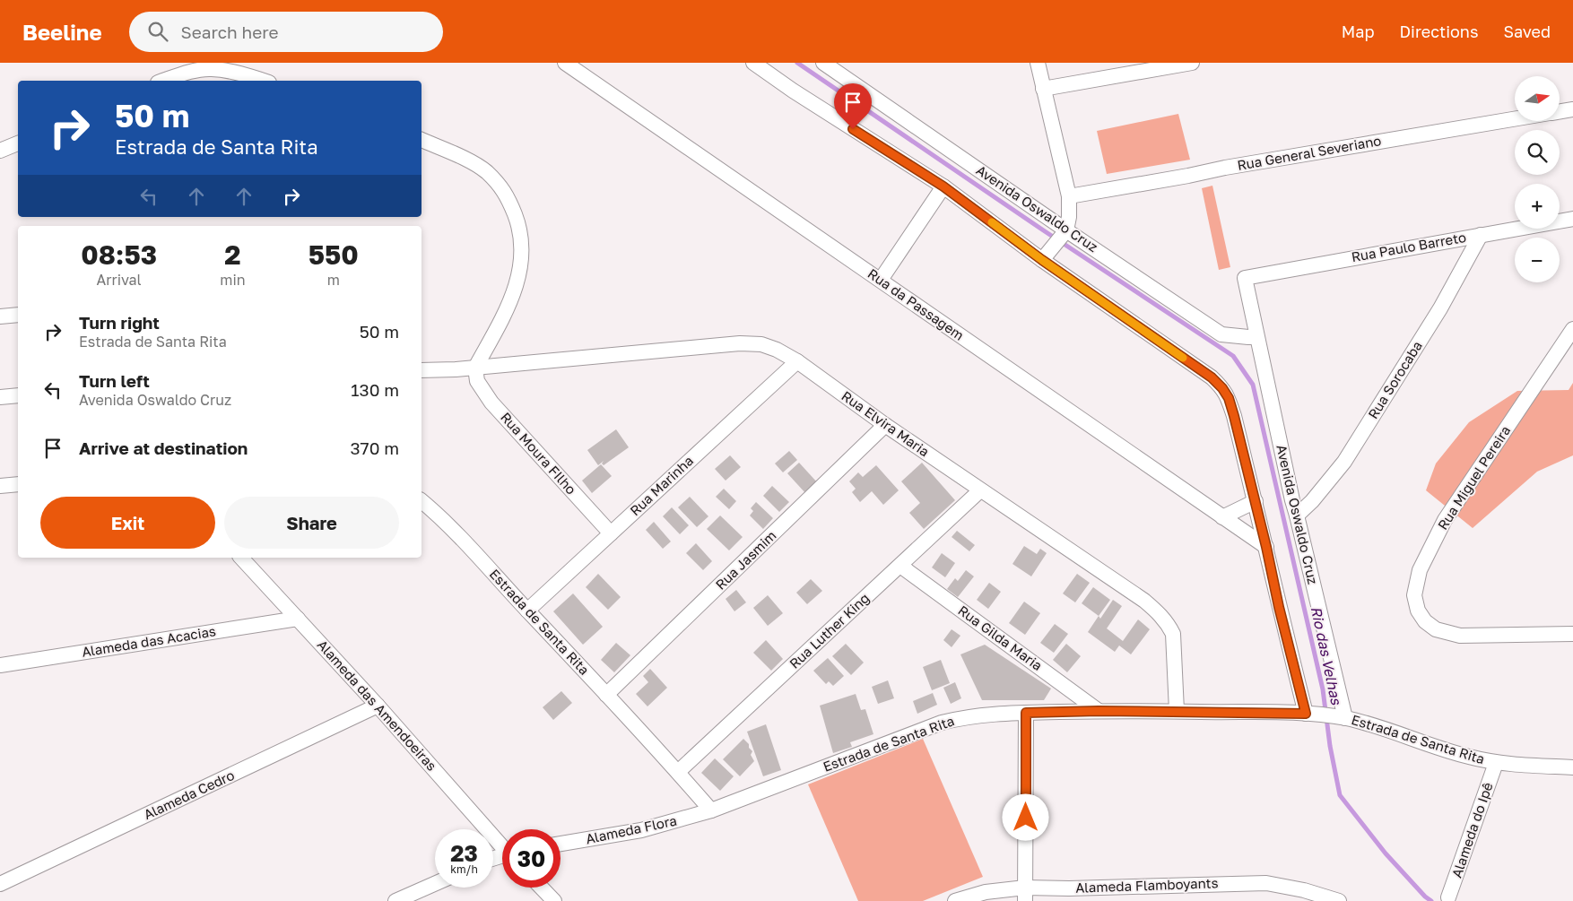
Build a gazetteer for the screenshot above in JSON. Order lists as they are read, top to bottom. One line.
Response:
{"streets":{"street":["Rua General Severiano","Avenida Oswaldo Cruz","Rua Paulo Barreto","Rua da Passagem","Rua Sorocaba","Rua Elvira Maria","Rua Moura FIlho","Rua Miguel Pereira","Rua Marinha","Rua Jasmim","Estrada de Santa Rita","Rua Luther King","Rua Gilda Maria","Alameda das Acacias","Alameda das Amendoeiras","Alameda Cedro","Alameda Flora","Alameda do Ipê","Alameda Flamboyants"]},"crossings":[["Avenida Oswaldo Cruz","Rua Paulo Barreto"],["Avenida Oswaldo Cruz","Rua Sorocaba"],["Avenida Oswaldo Cruz","Estrada de Santa Rita"],["Rua Paulo Barreto","Rua Sorocaba"],["Rua Elvira Maria","Rua Moura FIlho"],["Rua Elvira Maria","Rua Marinha"],["Rua Elvira Maria","Rua Jasmim"],["Rua Elvira Maria","Estrada de Santa Rita"],["Rua Elvira Maria","Rua Luther King"],["Rua Moura FIlho","Rua Marinha"],["Rua Marinha","Estrada de Santa Rita"],["Rua Jasmim","Estrada de Santa Rita"],["Estrada de Santa Rita","Rua Luther King"],["Estrada de Santa Rita","Rua Gilda Maria"],["Estrada de Santa Rita","Alameda Flora"],["Estrada de Santa Rita","Alameda do Ipê"],["Rua Luther King","Rua Gilda Maria"],["Alameda das Acacias","Alameda das Amendoeiras"],["Alameda das Amendoeiras","Alameda Cedro"]],"water":["Rio das Velhas"],"north":"right","page":{"header":"Beeline","search":"Search here","nav":["Map","Directions","Saved"],"map_buttons":["+","−"],"turn":["50 m","Estrada de Santa Rita"],"eta":["08:53","Arrival","2","min","550","m"],"list":[{"name":"Turn right","note":"Estrada de Santa Rita","value":"50 m"},{"name":"Turn left","note":"Avenida Oswaldo Cruz","value":"130 m"},{"name":"Arrive at destination","value":"370 m"}],"buttons":["Exit","Share"],"speed":"23 km/h","limit":"30"}}
